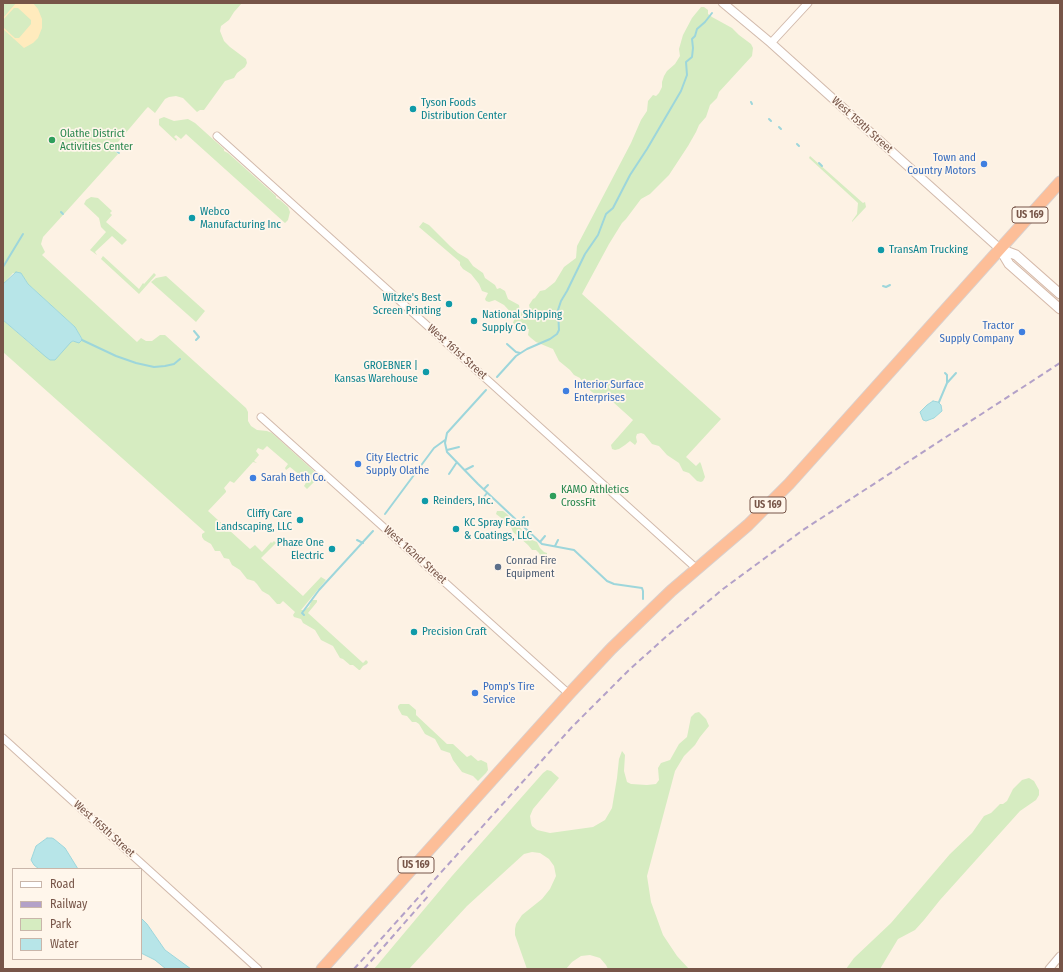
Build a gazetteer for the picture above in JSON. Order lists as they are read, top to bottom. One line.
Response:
{"streets":{"highway":["US 169"],"main road":["West 159th Street"],"street":["West 161st Street","West 162nd Street","West 165th Street"]},"crossings":[["West 159th Street","US 169"],["US 169","West 161st Street"],["US 169","West 162nd Street"]],"places":["Tyson Foods Distribution Center","Olathe District Activities Center","Town and Country Motors","Webco Manufacturing Inc","TransAm Trucking","Witzke's Best Screen Printing","National Shipping Supply Co","Tractor Supply Company","GROEBNER | Kansas Warehouse","Interior Surface Enterprises","City Electric Supply Olathe","Sarah Beth Co.","KAMO Athletics CrossFit","Reinders, Inc.","Cliffy Care Landscaping, LLC","KC Spray Foam & Coatings, LLC","Phaze One Electric","Conrad Fire Equipment","Precision Craft","Pomp's Tire Service"],"legend":["Road","Railway","Park","Water"]}
